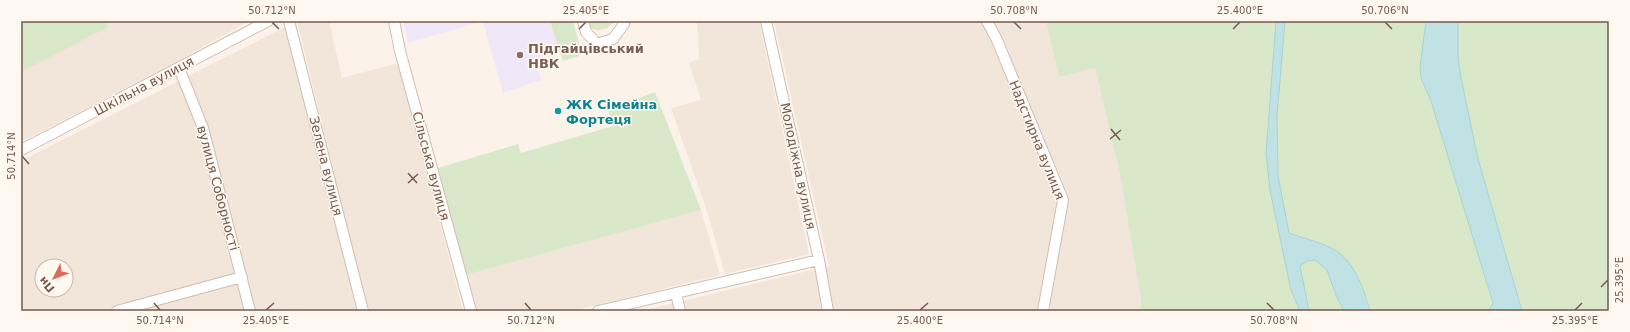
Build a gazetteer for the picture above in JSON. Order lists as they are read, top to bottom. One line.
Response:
{"streets":{"street":["Шкільна вулиця","Надстирна вулиця","Зелена вулиця","Сільська вулиця","Молодіжна вулиця","вулиця Соборності"]},"crossings":[["Шкільна вулиця","вулиця Соборності"]],"places":["Підгайцівський НВК","ЖК Сімейна Фортеця"],"north":"bottom left","coordinates":["50.712°N","25.405°E","50.708°N","25.400°E","50.706°N","50.714°N","25.395°E"]}
